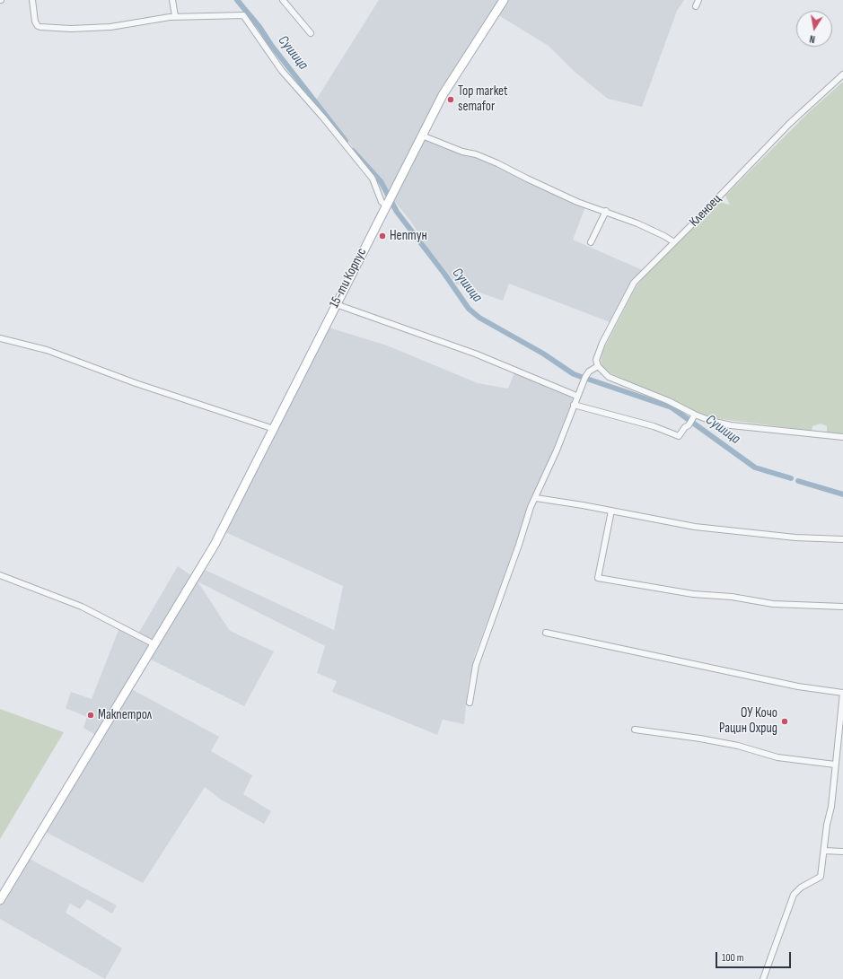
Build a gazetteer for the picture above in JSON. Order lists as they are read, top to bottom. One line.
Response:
{"streets":{"main road":["15-ти Корпус"],"street":["Кленоец"]},"water":["Сушица"],"places":["Top market semafor","Нептун","Макпетрол","ОУ Кочо Рацин Охрид"],"scale_bar":"100 m","north":"bottom"}
